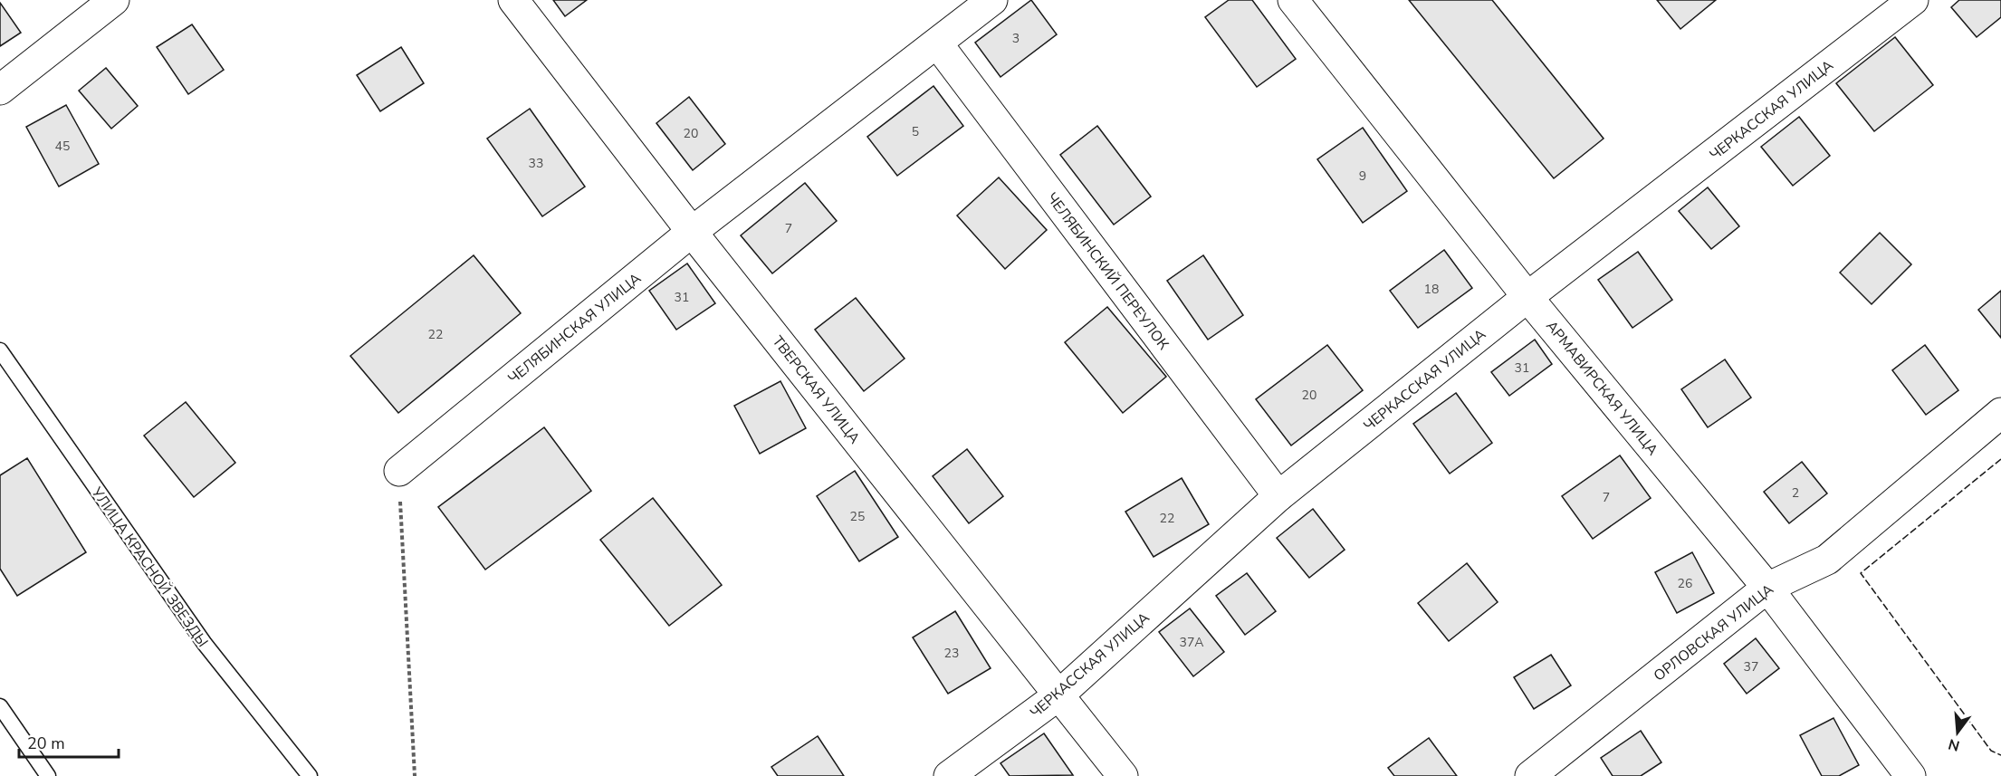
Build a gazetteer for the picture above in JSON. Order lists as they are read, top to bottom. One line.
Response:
{"streets":{"street":["ЧЕРКАССКАЯ УЛИЦА","ЧЕЛЯБИНСКИЙ ПЕРЕУЛОК","ЧЕЛЯБИНСКАЯ УЛИЦА","АРМАВИРСКАЯ УЛИЦА","ТВЕРСКАЯ УЛИЦА","ОРЛОВСКАЯ УЛИЦА"],"lane":["УЛИЦА КРАСНОЙ ЗВЕЗДЫ"]},"crossings":[["ЧЕРКАССКАЯ УЛИЦА","ЧЕЛЯБИНСКИЙ ПЕРЕУЛОК"],["ЧЕРКАССКАЯ УЛИЦА","АРМАВИРСКАЯ УЛИЦА"],["ЧЕРКАССКАЯ УЛИЦА","ТВЕРСКАЯ УЛИЦА"],["ЧЕЛЯБИНСКИЙ ПЕРЕУЛОК","ЧЕЛЯБИНСКАЯ УЛИЦА"],["ЧЕЛЯБИНСКАЯ УЛИЦА","ТВЕРСКАЯ УЛИЦА"],["АРМАВИРСКАЯ УЛИЦА","ОРЛОВСКАЯ УЛИЦА"]],"house_numbers":["3","5","20","45","33","9","7","18","31","22","31","20","2","7","25","22","26","37А","23","37"],"scale_bar":"20 m","north":"bottom"}
